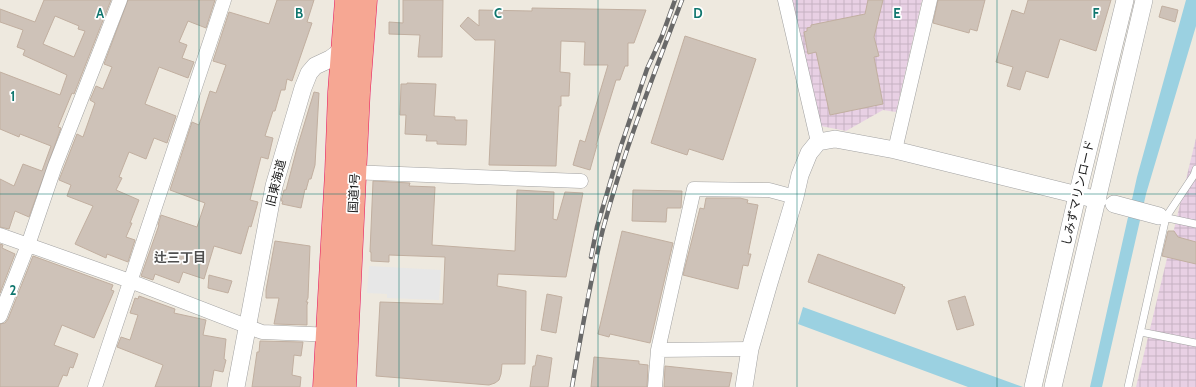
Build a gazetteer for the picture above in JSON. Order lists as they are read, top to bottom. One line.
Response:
{"streets":{"highway":["国道1号"],"street":["旧東海道","しみずマリンロード"]},"crossings":[["旧東海道","国道1号"]],"districts":["辻三丁目"],"grid":{"columns":["A","B","C","D","E","F"],"rows":["1","2"]}}
